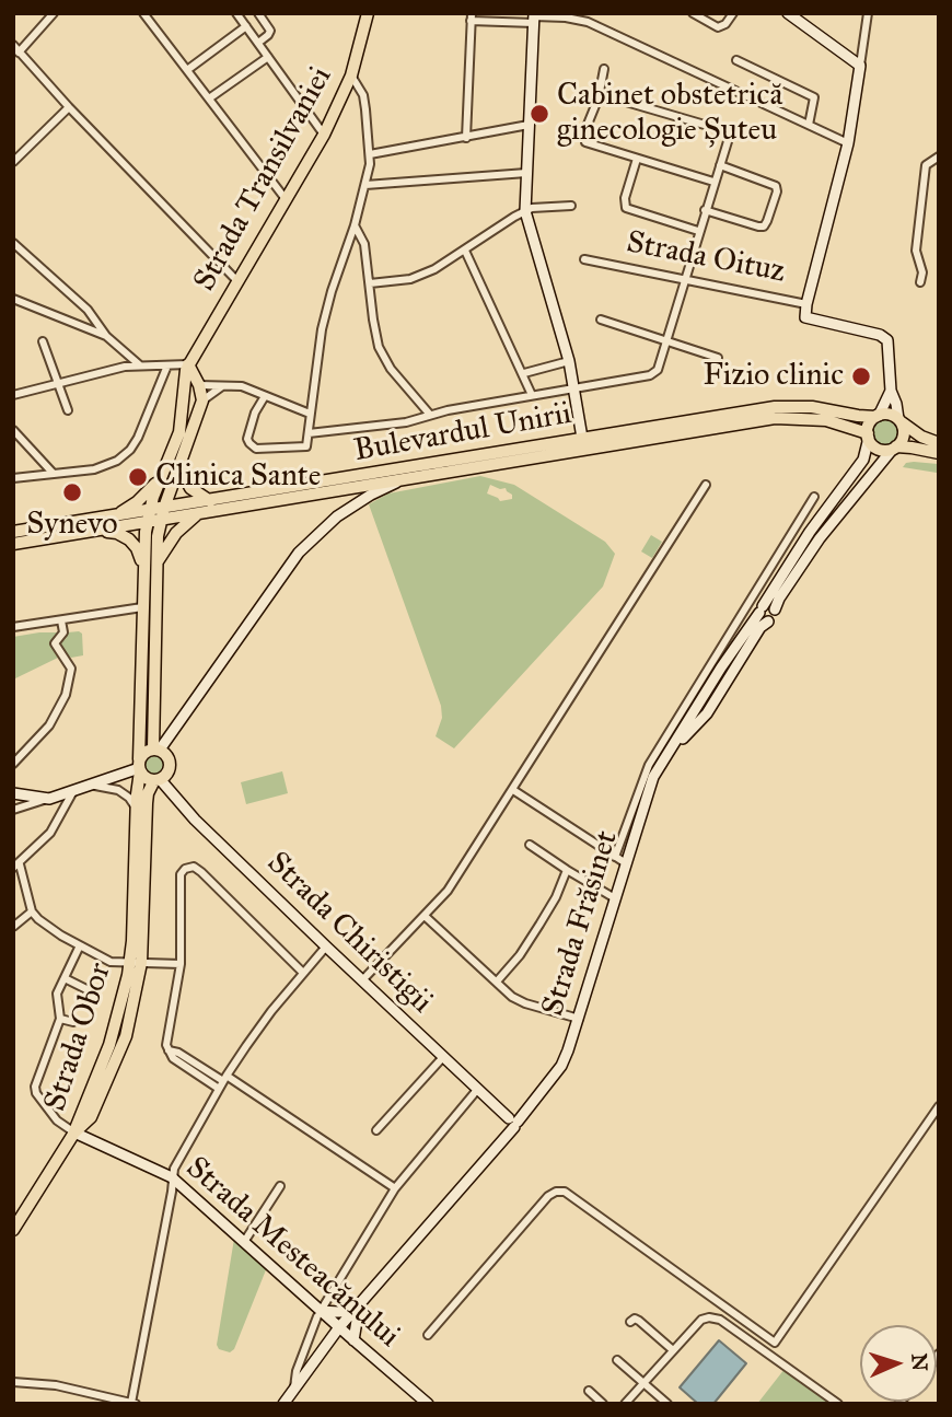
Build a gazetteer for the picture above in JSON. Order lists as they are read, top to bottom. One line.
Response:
{"streets":{"main road":["Strada Transilvaniei","Bulevardul Unirii","Strada Obor"],"street":["Strada Oituz","Strada Frăsinet","Strada Chiristigii","Strada Mesteacănului"]},"crossings":[["Strada Transilvaniei","Bulevardul Unirii"],["Strada Transilvaniei","Strada Obor"],["Strada Oituz","Bulevardul Unirii"],["Strada Oituz","Strada Frăsinet"],["Bulevardul Unirii","Strada Frăsinet"],["Strada Frăsinet","Strada Chiristigii"],["Strada Chiristigii","Strada Obor"],["Strada Obor","Strada Mesteacănului"]],"places":["Cabinet obstetrică ginecologie Șuteu","Fizio clinic","Clinica Sante","Synevo"],"north":"right"}
